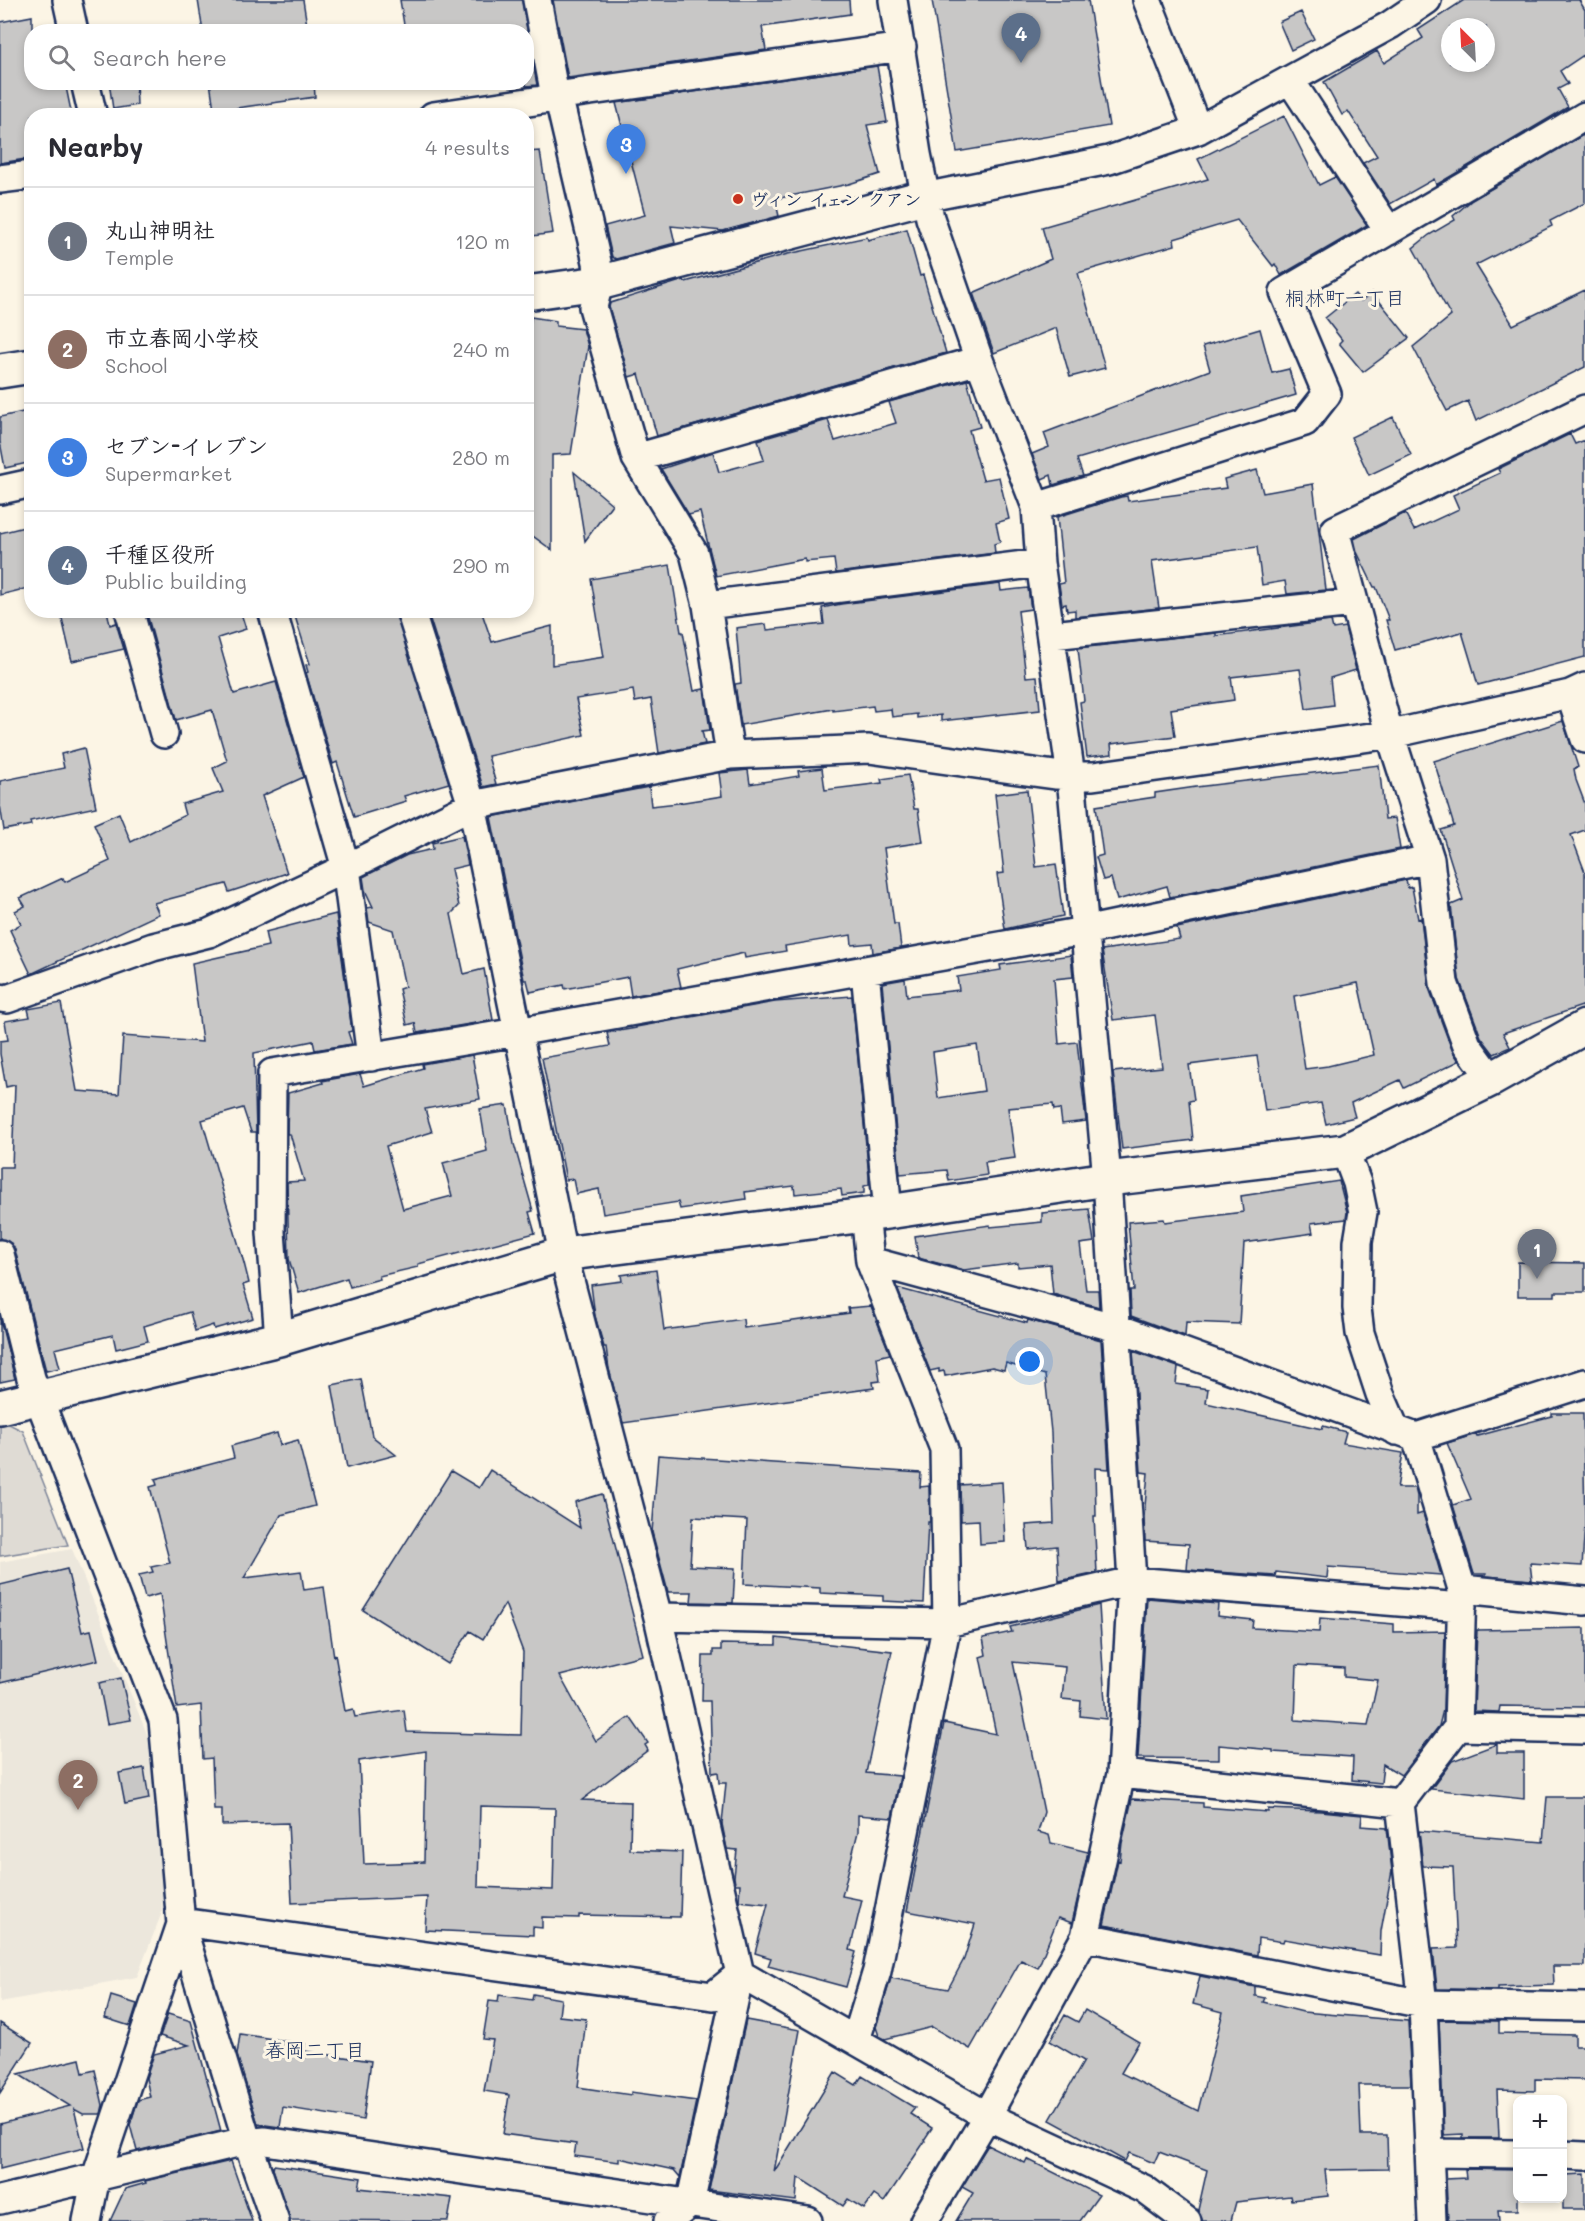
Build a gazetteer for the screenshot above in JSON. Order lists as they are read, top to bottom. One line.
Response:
{"districts":["桐林町一丁目","春岡二丁目"],"places":["ヴィン イェン クアン"],"north":"top left","page":{"pins":["4","3","1","2"],"search":"Search here","heading":["Nearby","4 results"],"list":[{"mark":"1","name":"丸山神明社","note":"Temple","value":"120 m"},{"mark":"2","name":"市立春岡小学校","note":"School","value":"240 m"},{"mark":"3","name":"セブン-イレブン","note":"Supermarket","value":"280 m"},{"mark":"4","name":"千種区役所","note":"Public building","value":"290 m"}],"map_buttons":["+","−"]}}
